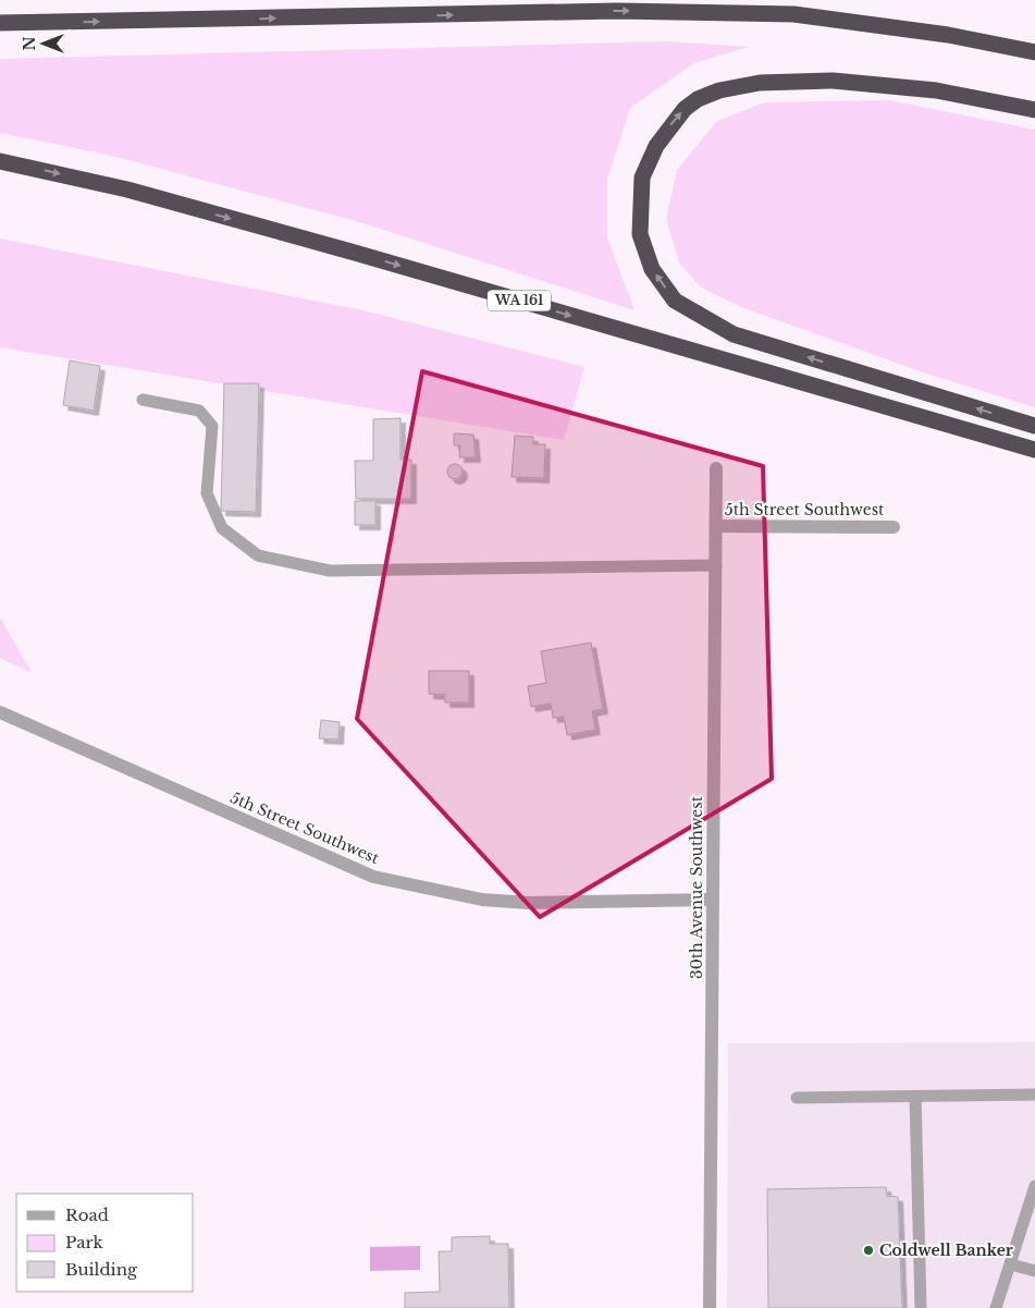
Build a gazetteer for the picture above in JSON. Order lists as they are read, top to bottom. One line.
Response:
{"streets":{"highway":["WA 161"],"street":["5th Street Southwest","30th Avenue Southwest"]},"crossings":[["5th Street Southwest","30th Avenue Southwest"]],"places":["Coldwell Banker"],"legend":["Road","Park","Building"],"north":"left"}
